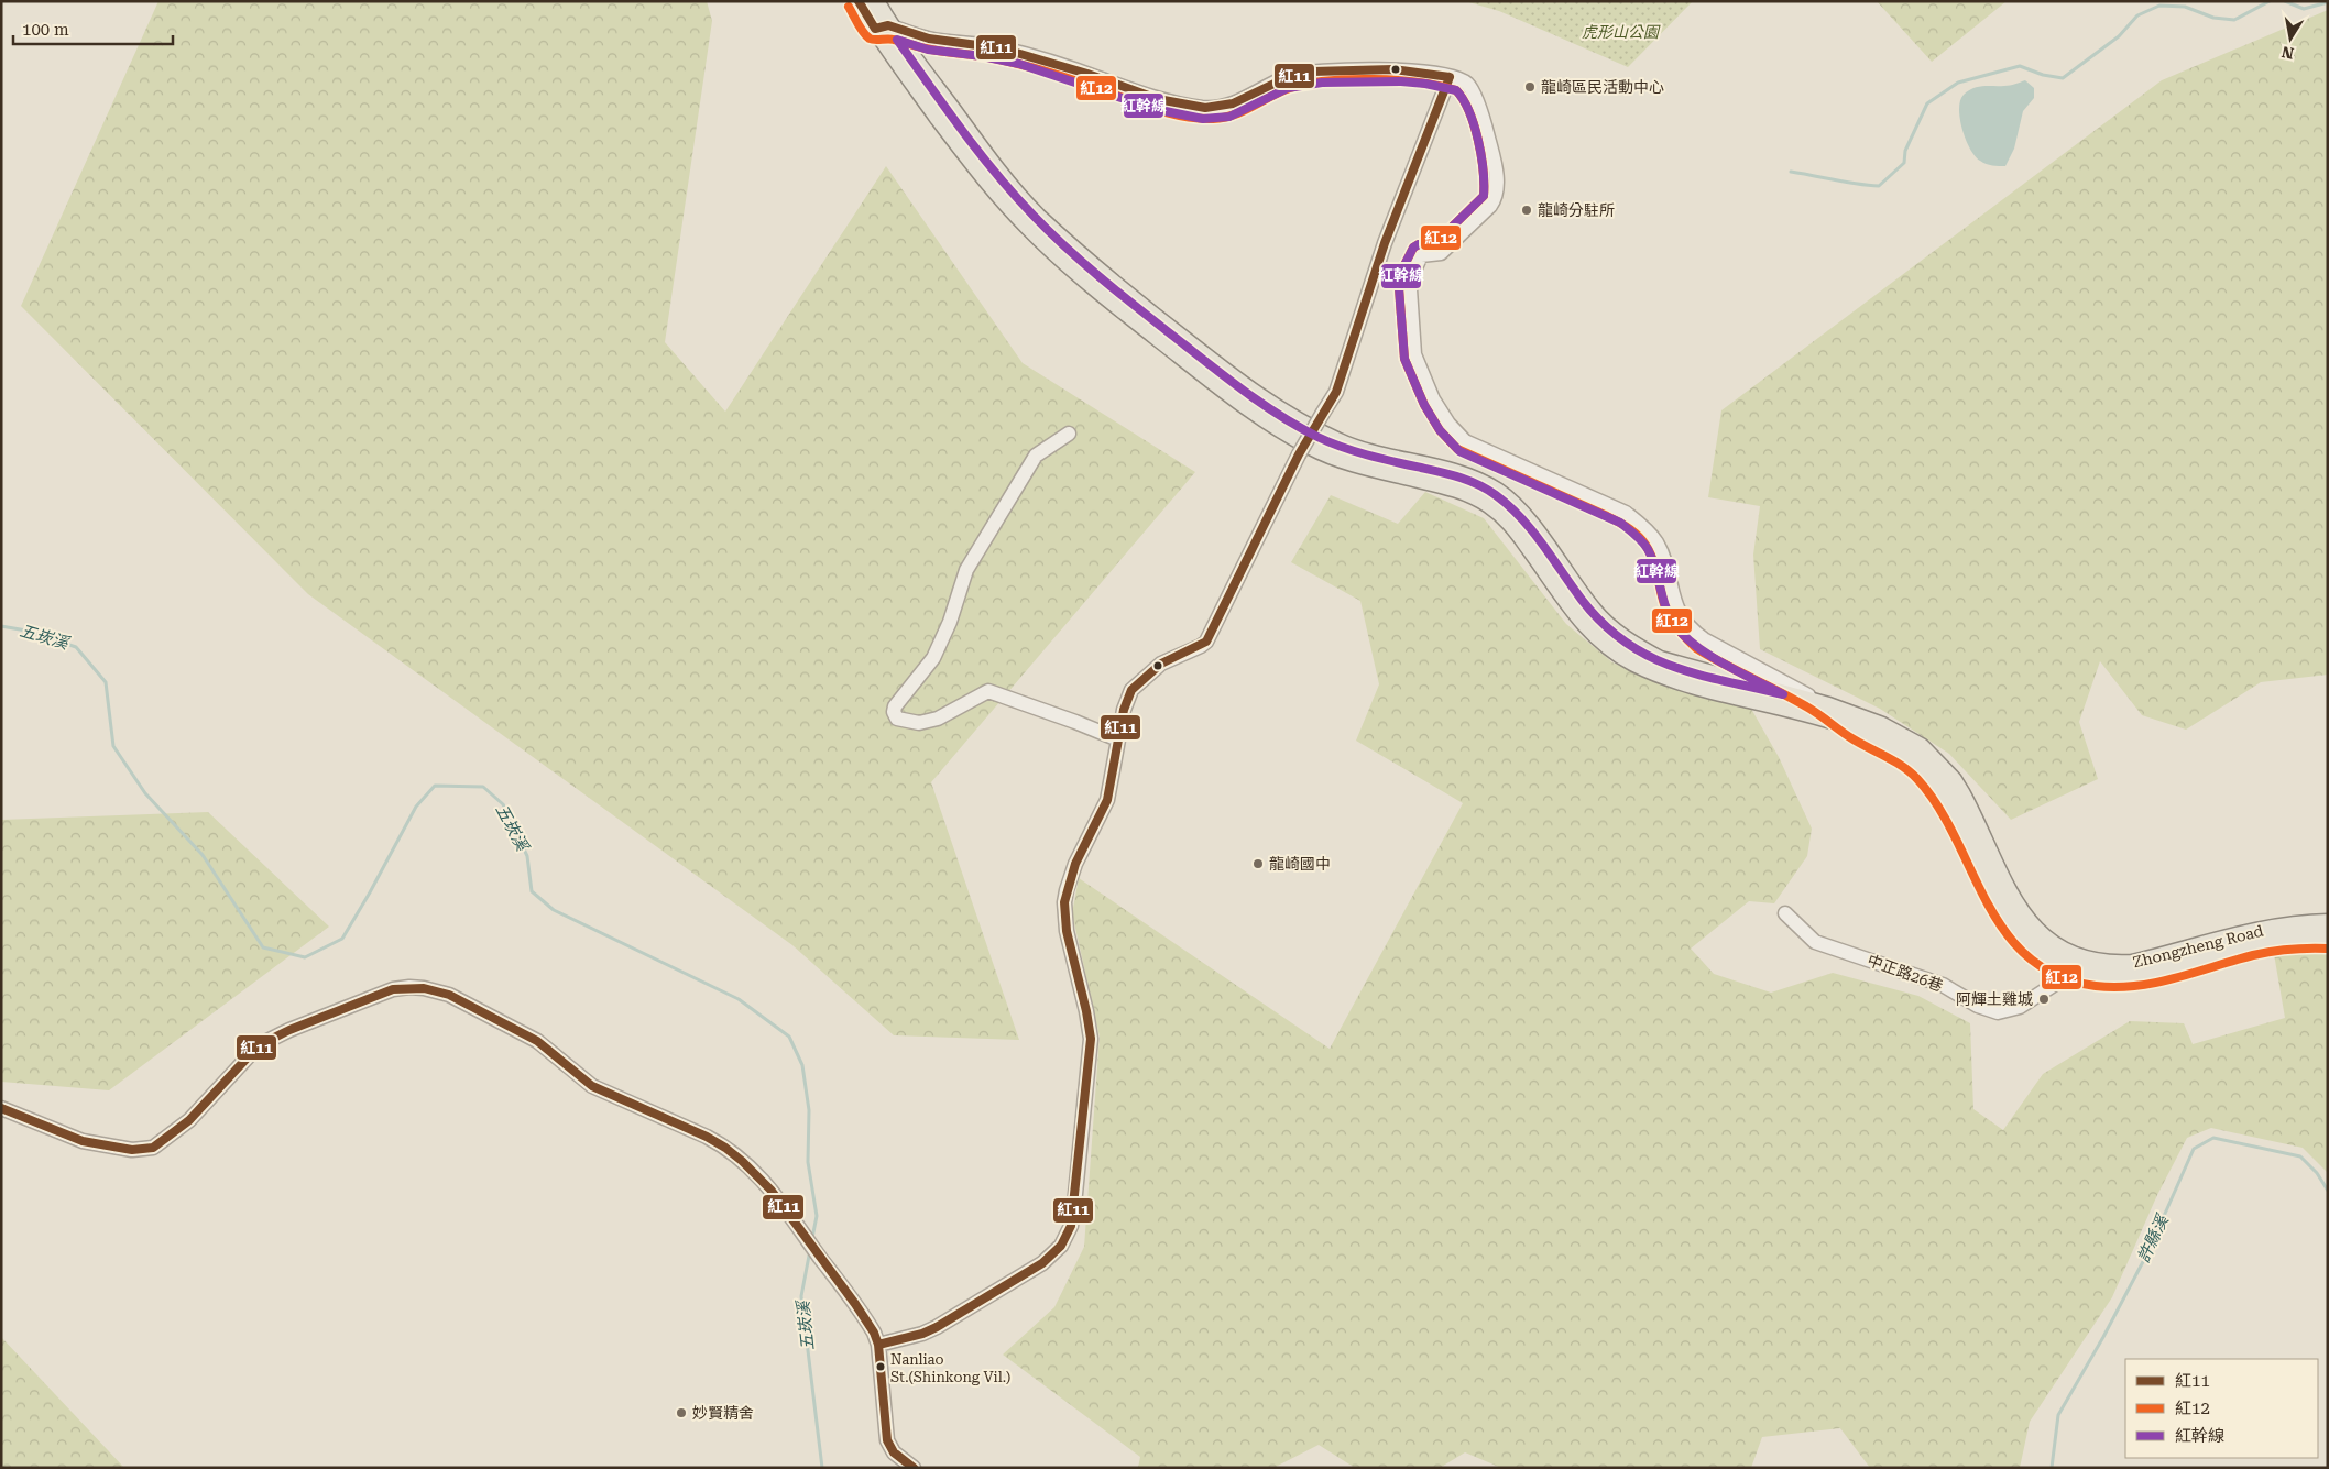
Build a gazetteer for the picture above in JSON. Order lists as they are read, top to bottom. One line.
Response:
{"streets":{"main road":["Zhongzheng Road"],"street":["中正路26巷"]},"crossings":[["Zhongzheng Road","中正路26巷"]],"water":["五崁溪","許縣溪"],"parks":["虎形山公園"],"places":["龍崎區民活動中心","龍崎分駐所","龍崎國中","阿輝土雞城","Nanliao St.(Shinkong Vil.)","妙賢精舍"],"lines":["transit line 紅11","transit line 紅12","transit line 紅幹線"],"legend":["紅11","紅12","紅幹線"],"scale_bar":"100 m","north":"bottom"}
